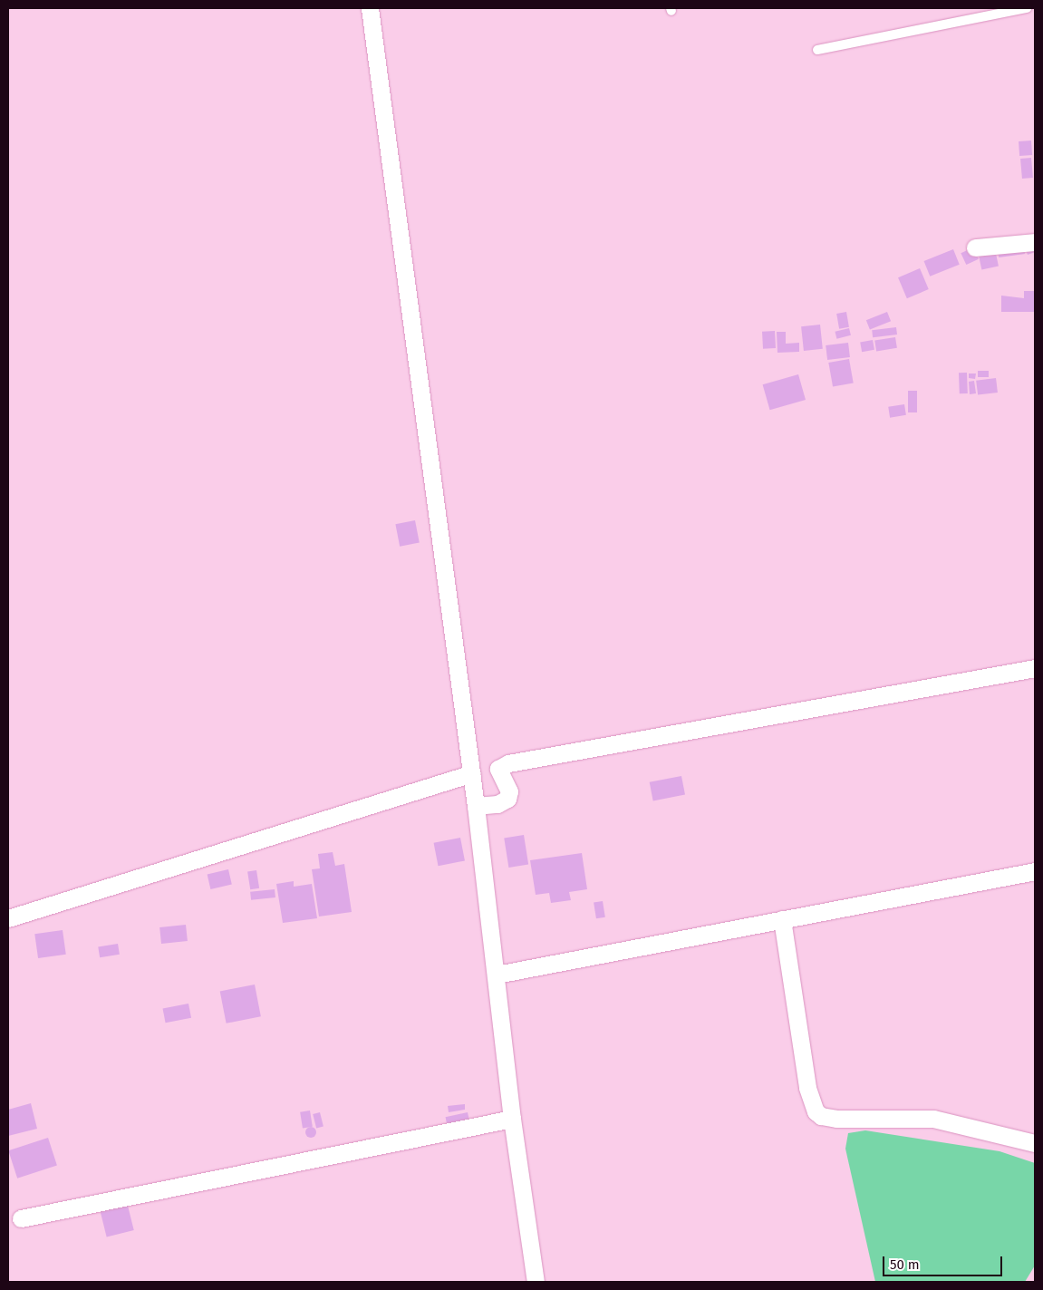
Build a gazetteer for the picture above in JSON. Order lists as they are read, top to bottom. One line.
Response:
{"scale_bar":"50 m"}
